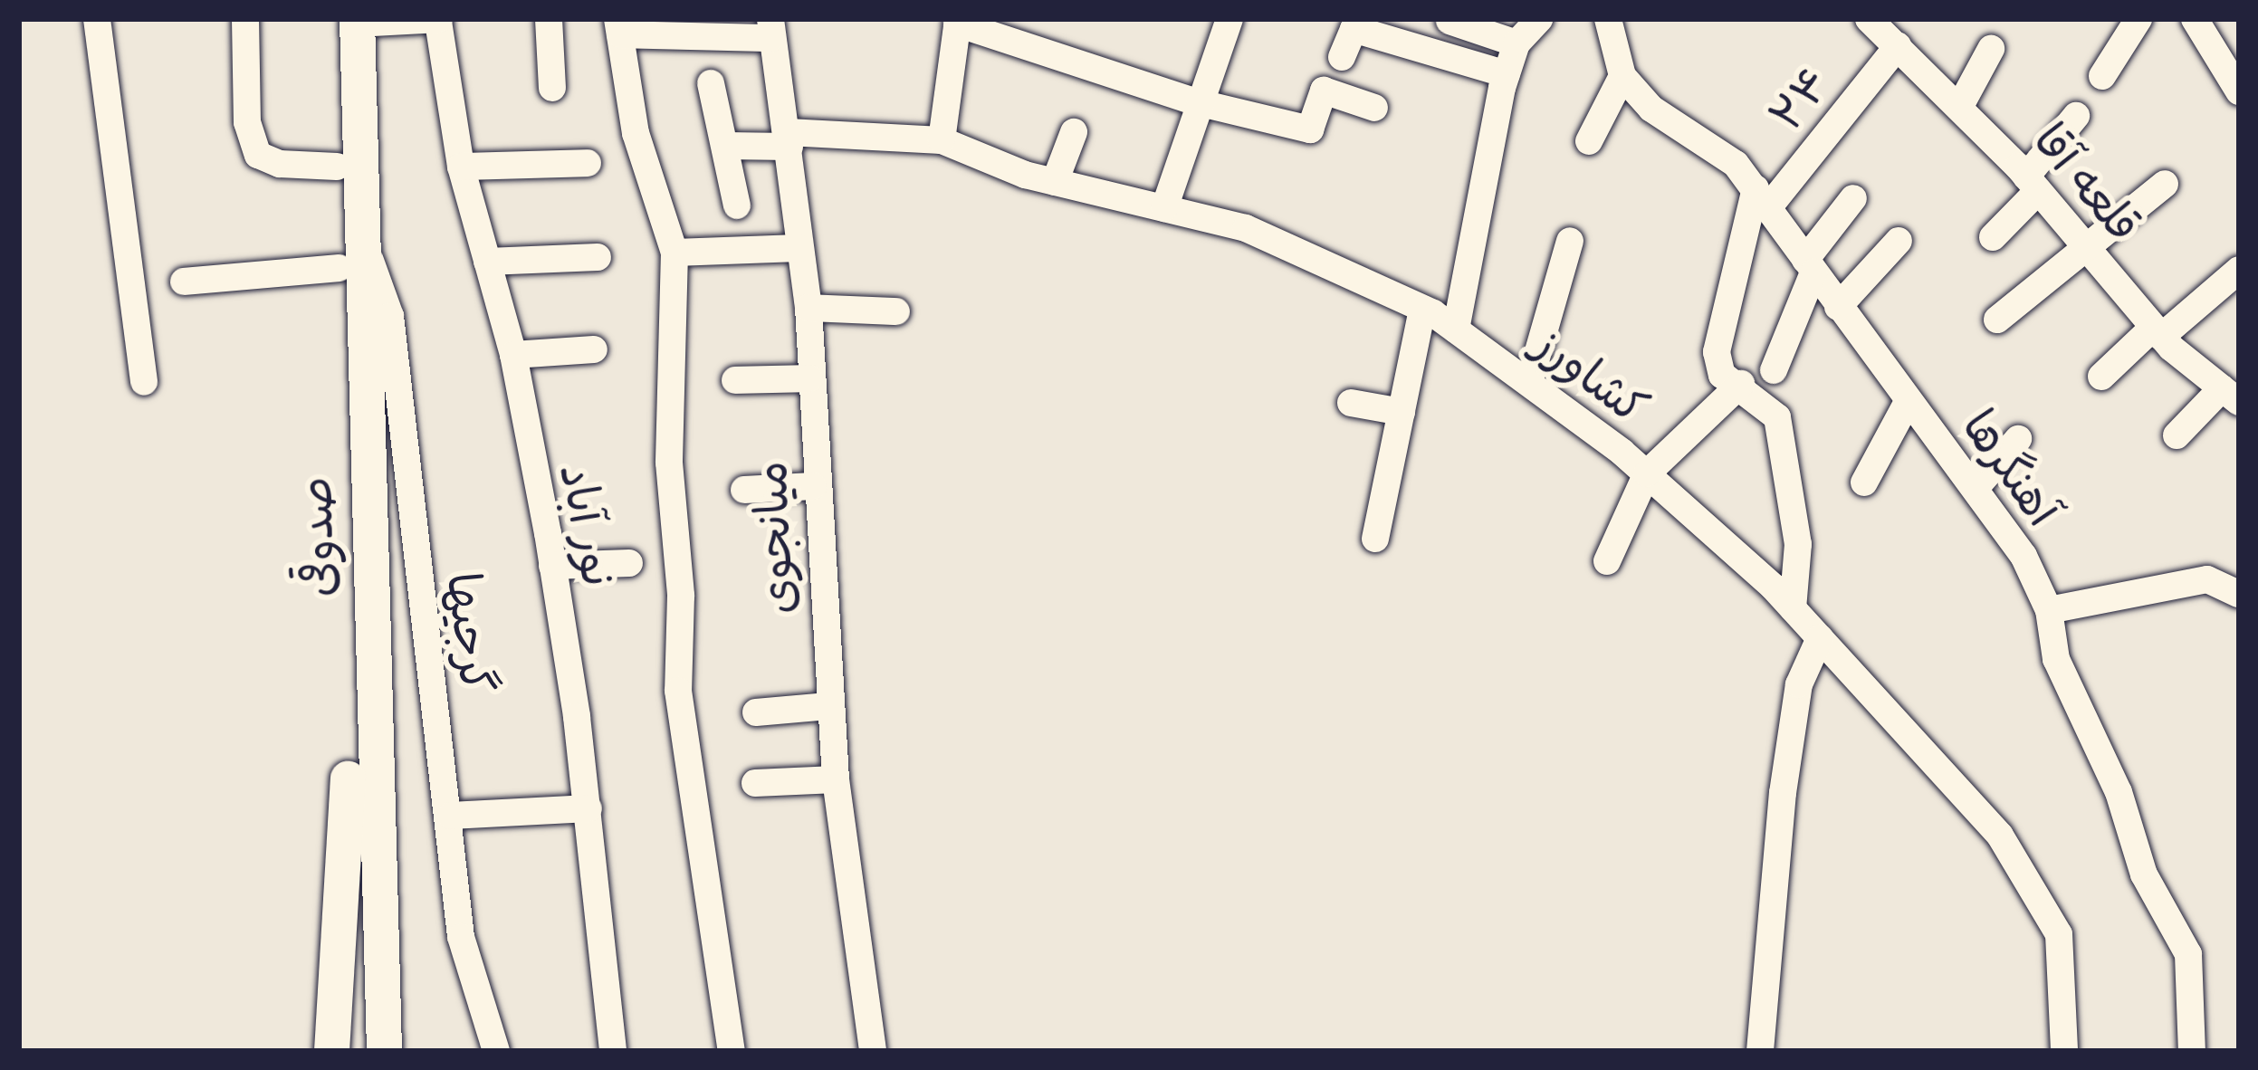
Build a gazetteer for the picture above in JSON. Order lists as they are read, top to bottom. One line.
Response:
{"streets":{"main road":["صدوقی"],"street":["۲۴","قلعه آقا","کشاورز","آهنگرها","نور آباد","میانجوی","گرجیها"]},"crossings":[["۲۴","قلعه آقا"],["۲۴","آهنگرها"],["کشاورز","میانجوی"],["صدوقی","گرجیها"]]}
